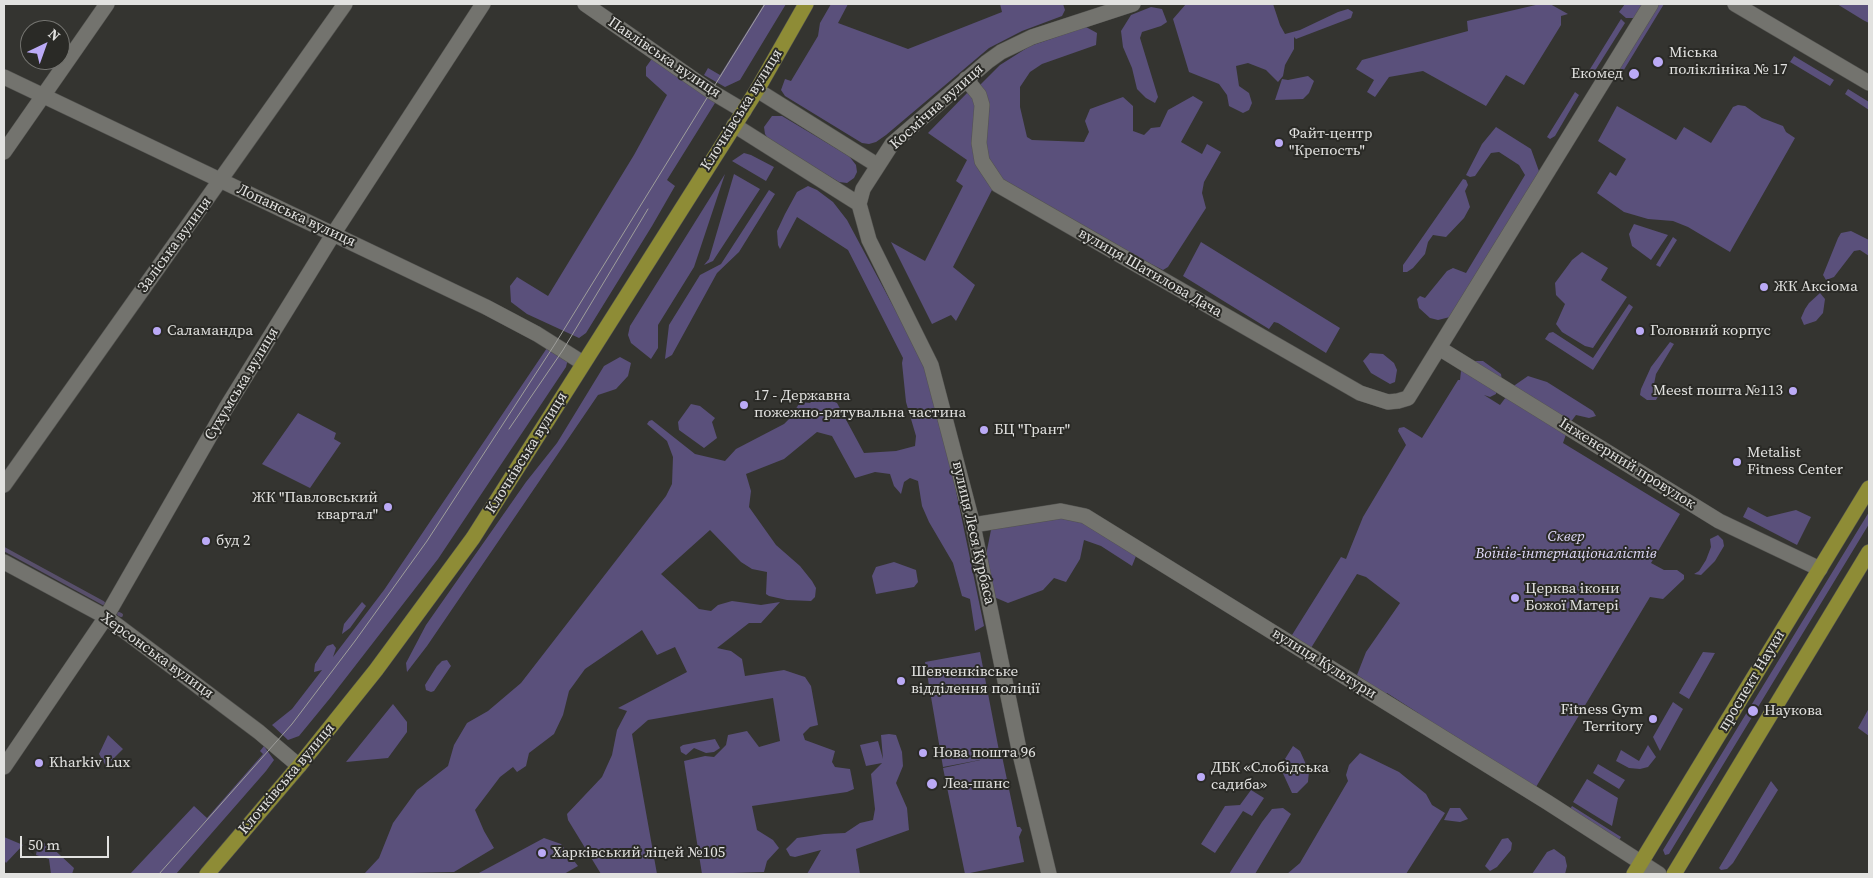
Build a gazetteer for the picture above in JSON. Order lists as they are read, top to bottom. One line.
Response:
{"streets":{"main road":["Клочківська вулиця","проспект Науки"],"street":["Павлівська вулиця","Космічна вулиця","Лопанська вулиця","Заліська вулиця","вулиця Шатилова Дача","Сухумська вулиця","Інженерний провулок","вулиця Леся Курбаса","Херсонська вулиця","вулиця Культури"]},"crossings":[["Павлівська вулиця","Клочківська вулиця"],["Космічна вулиця","вулиця Шатилова Дача"],["Клочківська вулиця","Лопанська вулиця"],["Клочківська вулиця","Херсонська вулиця"],["Лопанська вулиця","Заліська вулиця"],["Лопанська вулиця","Сухумська вулиця"],["вулиця Шатилова Дача","Інженерний провулок"],["Сухумська вулиця","Херсонська вулиця"],["Інженерний провулок","проспект Науки"],["вулиця Леся Курбаса","вулиця Культури"],["вулиця Культури","проспект Науки"]],"parks":["Сквер Воїнів-інтернаціоналістів"],"places":["Міська поліклініка № 17","Екомед","Файт-центр \"Крепость\"","ЖК Аксіома","Саламандра","Головний корпус","Meest пошта №113","17 - Державна пожежно-рятувальна частина","БЦ \"Грант\"","Metalist Fitness Center","ЖК \"Павловський квартал\"","буд 2","Церква ікони Божої Матері","Шевченківське відділення поліції","Наукова","Fitness Gym Territory","Нова пошта 96","Kharkiv Lux","ДБК «Слобідська садиба»","Леа-шанс","Харківський ліцей №105"],"scale_bar":"50 m","north":"top right"}
